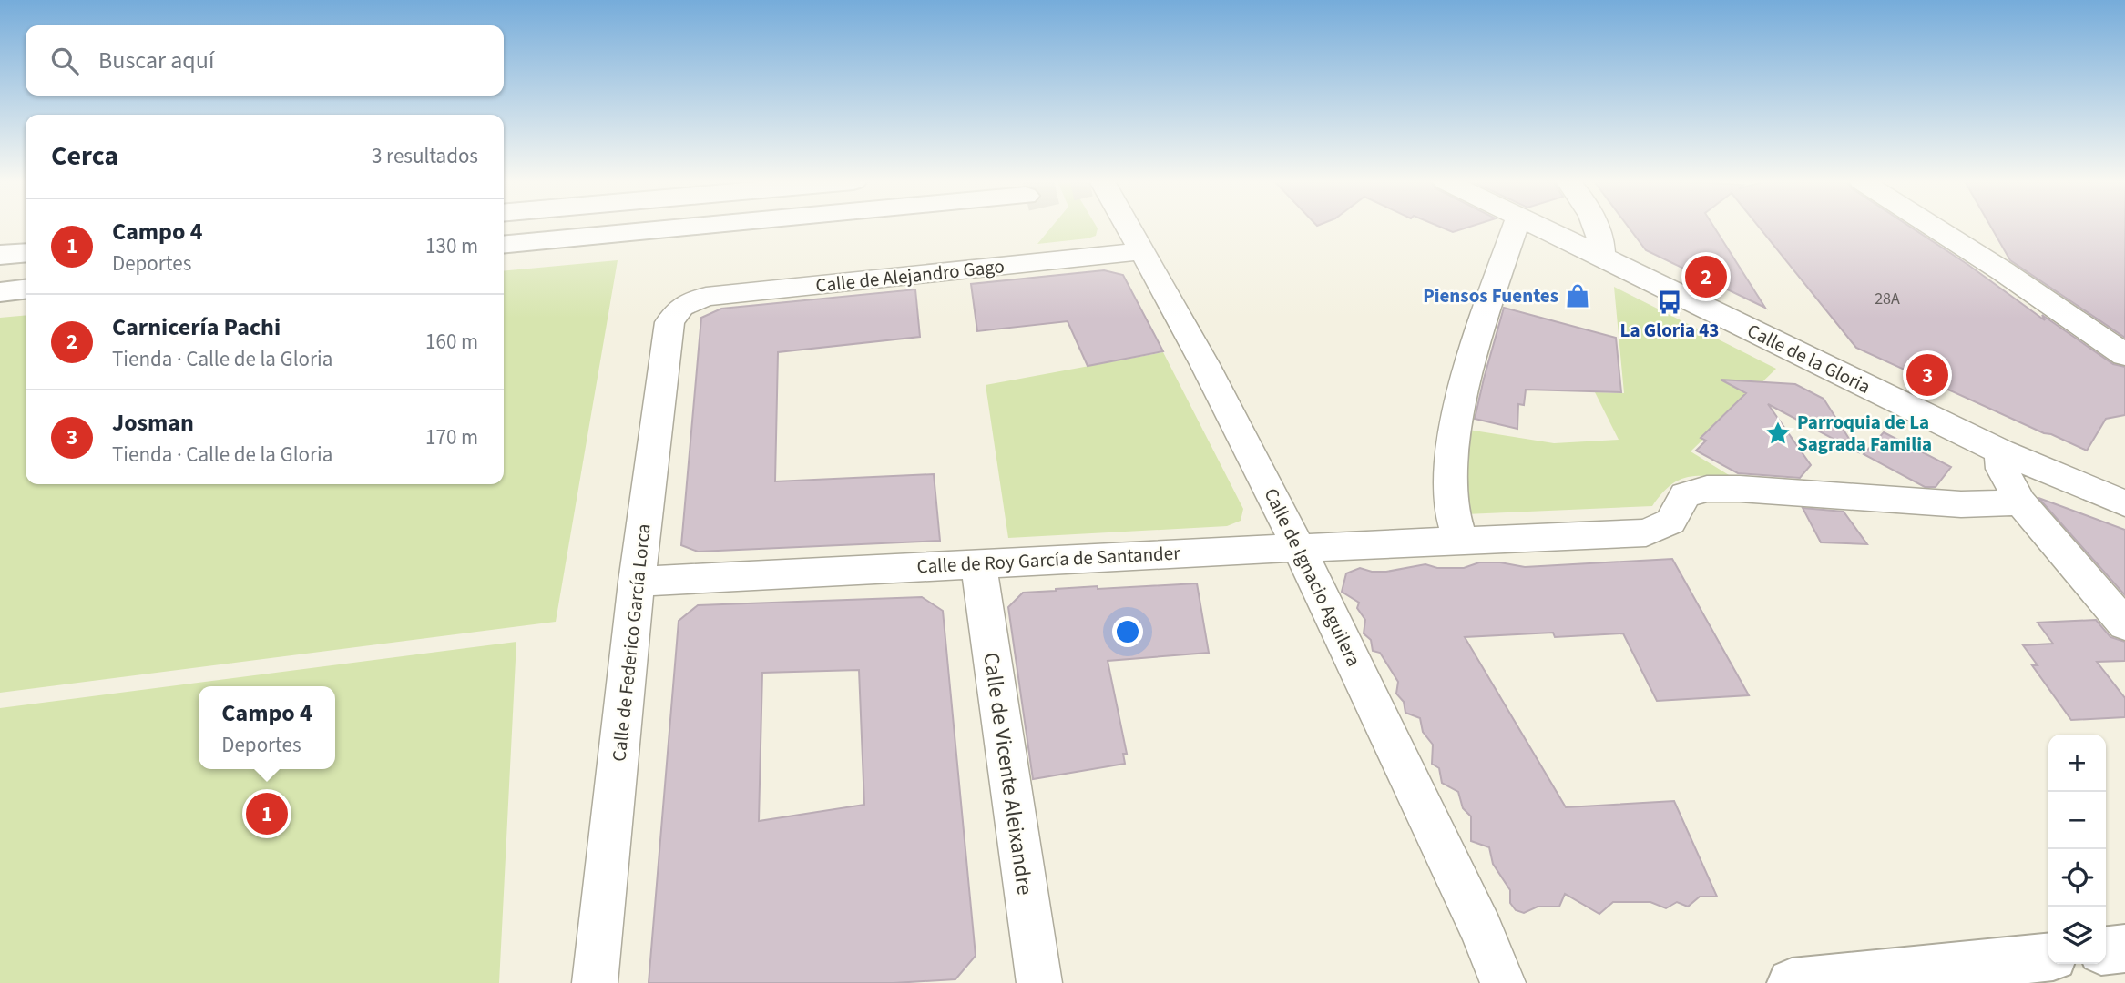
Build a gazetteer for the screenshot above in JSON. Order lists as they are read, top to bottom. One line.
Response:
{"streets":{"street":["Calle de Alejandro Gago","Calle de la Gloria","Calle de Roy García de Santander","Calle de Ignacio Aguilera","Calle de Federico García Lorca","Calle de Vicente Aleixandre"]},"crossings":[["Calle de Alejandro Gago","Calle de Ignacio Aguilera"],["Calle de Alejandro Gago","Calle de Federico García Lorca"],["Calle de Roy García de Santander","Calle de Ignacio Aguilera"],["Calle de Roy García de Santander","Calle de Federico García Lorca"],["Calle de Roy García de Santander","Calle de Vicente Aleixandre"]],"places":{"shop":["Piensos Fuentes"],"bus stop":["La Gloria 43"],"place":["Parroquia de La Sagrada Familia"]},"house_numbers":["28A"],"page":{"search":"Buscar aquí","heading":["Cerca","3 resultados"],"list":[{"mark":"1","name":"Campo 4","note":"Deportes","value":"130 m"},{"mark":"2","name":"Carnicería Pachi","note":"Tienda · Calle de la Gloria","value":"160 m"},{"mark":"3","name":"Josman","note":"Tienda · Calle de la Gloria","value":"170 m"}],"pins":["2","3","1"],"popup":["Campo 4","Deportes"],"map_buttons":["+","−"]}}
